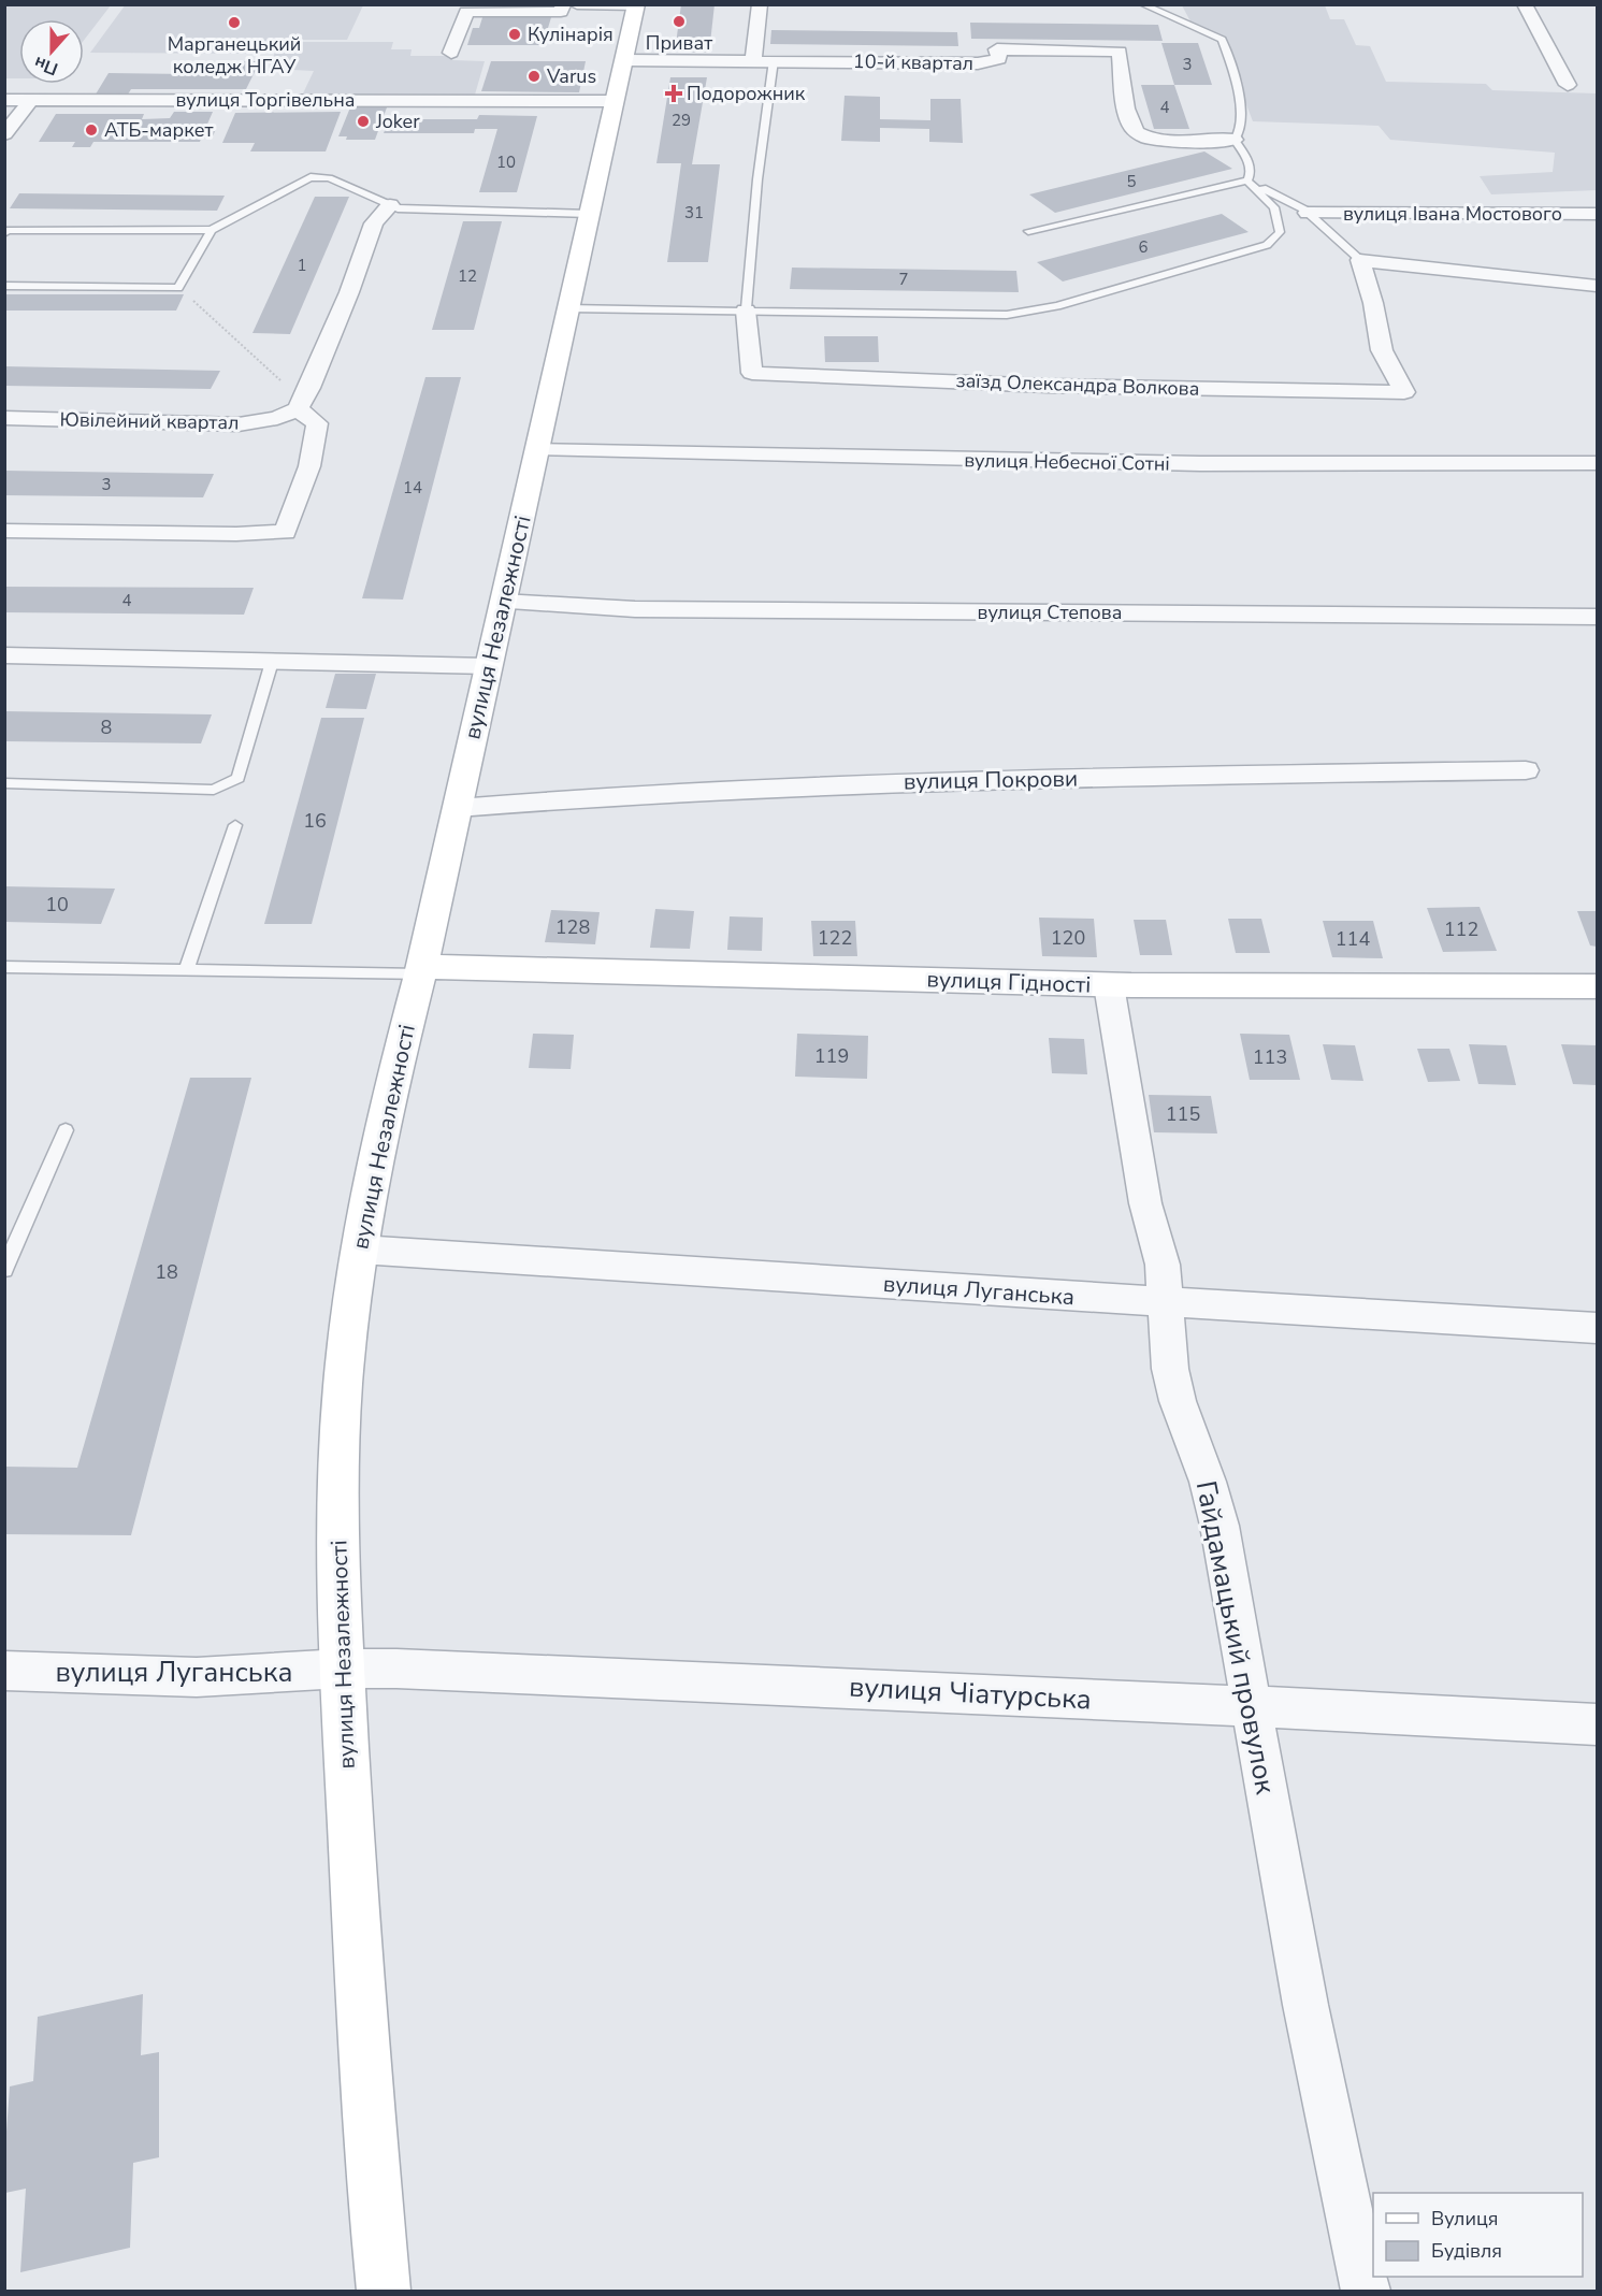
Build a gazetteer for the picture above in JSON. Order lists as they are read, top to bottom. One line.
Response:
{"streets":{"main road":["вулиця Незалежності","вулиця Гідності"],"street":["10-й квартал","вулиця Торгівельна","вулиця Івана Мостового","заїзд Олександра Волкова","Ювілейний квартал","вулиця Небесної Сотні","вулиця Степова","вулиця Покрови","вулиця Луганська","Гайдамацький провулок","вулиця Чіатурська"]},"crossings":[["10-й квартал","вулиця Незалежності"],["вулиця Торгівельна","вулиця Незалежності"],["вулиця Небесної Сотні","вулиця Незалежності"],["вулиця Степова","вулиця Незалежності"],["вулиця Незалежності","вулиця Покрови"],["вулиця Незалежності","вулиця Гідності"],["вулиця Незалежності","вулиця Луганська"],["вулиця Незалежності","вулиця Чіатурська"],["вулиця Гідності","Гайдамацький провулок"],["вулиця Луганська","Гайдамацький провулок"],["вулиця Луганська","вулиця Чіатурська"],["Гайдамацький провулок","вулиця Чіатурська"]],"places":{"other":["Приват","Марганецький коледж НГАУ","Кулінарія","Varus","Joker","АТБ-маркет"],"health":["Подорожник"]},"house_numbers":["3","4","29","10","5","31","6","1","12","7","3","14","4","8","16","10","128","112","122","120","114","119","113","115","18"],"legend":["Вулиця","Будівля"],"north":"bottom"}
